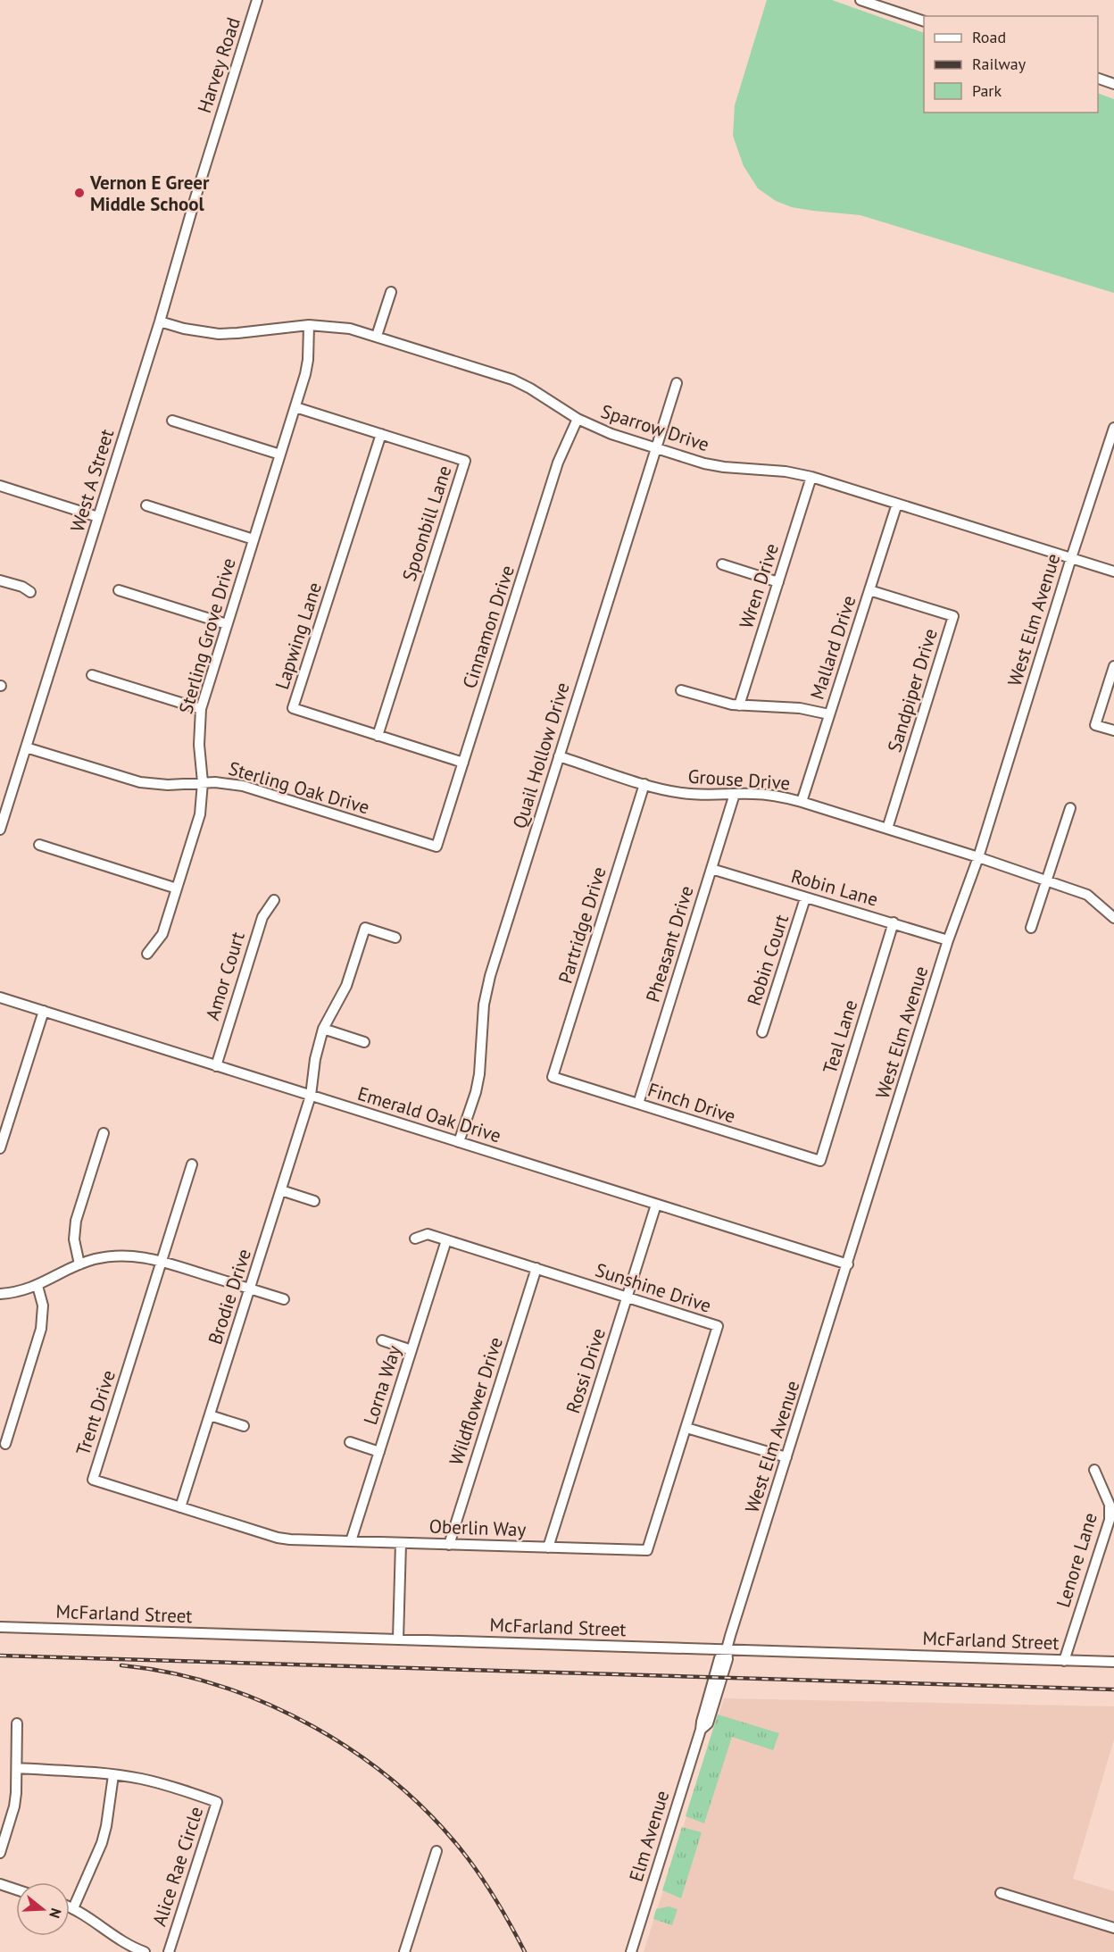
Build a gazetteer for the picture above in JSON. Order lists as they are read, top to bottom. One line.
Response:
{"streets":{"street":["Harvey Road","Sparrow Drive","West A Street","Spoonbill Lane","Wren Drive","West Elm Avenue","Cinnamon Drive","Sterling Grove Drive","Lapwing Lane","Mallard Drive","Sandpiper Drive","Quail Hollow Drive","Grouse Drive","Sterling Oak Drive","Robin Lane","Partridge Drive","Pheasant Drive","Robin Court","Amor Court","Teal Lane","Finch Drive","Emerald Oak Drive","Sunshine Drive","Brodie Drive","Rossi Drive","Lorna Way","Wildflower Drive","Trent Drive","Oberlin Way","Lenore Lane","McFarland Street","Elm Avenue","Alice Rae Circle"]},"crossings":[["Harvey Road","West A Street"],["Sparrow Drive","West A Street"],["Sparrow Drive","Wren Drive"],["Sparrow Drive","West Elm Avenue"],["Sparrow Drive","Cinnamon Drive"],["Sparrow Drive","Sterling Grove Drive"],["Sparrow Drive","Mallard Drive"],["Sparrow Drive","Quail Hollow Drive"],["West A Street","Sterling Oak Drive"],["Spoonbill Lane","Sterling Grove Drive"],["Spoonbill Lane","Lapwing Lane"],["West Elm Avenue","Grouse Drive"],["West Elm Avenue","Robin Lane"],["West Elm Avenue","Emerald Oak Drive"],["West Elm Avenue","McFarland Street"],["West Elm Avenue","Elm Avenue"],["Cinnamon Drive","Lapwing Lane"],["Cinnamon Drive","Sterling Oak Drive"],["Sterling Grove Drive","Sterling Oak Drive"],["Mallard Drive","Sandpiper Drive"],["Mallard Drive","Grouse Drive"],["Sandpiper Drive","Grouse Drive"],["Quail Hollow Drive","Grouse Drive"],["Quail Hollow Drive","Emerald Oak Drive"],["Grouse Drive","Partridge Drive"],["Grouse Drive","Pheasant Drive"],["Robin Lane","Pheasant Drive"],["Robin Lane","Robin Court"],["Robin Lane","Teal Lane"],["Partridge Drive","Finch Drive"],["Pheasant Drive","Finch Drive"],["Amor Court","Emerald Oak Drive"],["Teal Lane","Finch Drive"],["Emerald Oak Drive","Brodie Drive"],["Emerald Oak Drive","Rossi Drive"],["Sunshine Drive","Rossi Drive"],["Sunshine Drive","Lorna Way"],["Sunshine Drive","Wildflower Drive"],["Sunshine Drive","Oberlin Way"],["Brodie Drive","Trent Drive"],["Rossi Drive","Oberlin Way"],["Lorna Way","Oberlin Way"],["Wildflower Drive","Oberlin Way"],["Trent Drive","Oberlin Way"],["Lenore Lane","McFarland Street"]],"places":["Vernon E Greer Middle School"],"legend":["Road","Railway","Park"],"north":"right"}
